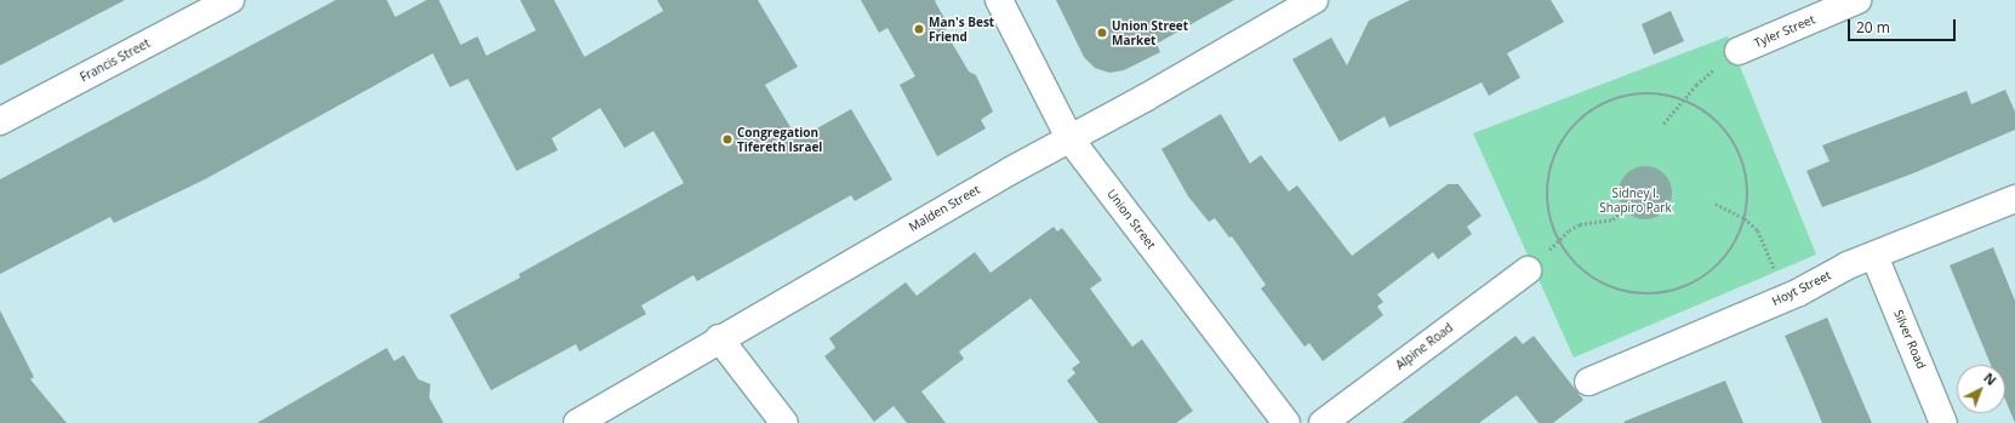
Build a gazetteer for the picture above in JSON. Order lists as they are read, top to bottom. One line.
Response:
{"streets":{"street":["Tyler Street","Francis Street","Malden Street","Union Street","Hoyt Street","Silver Road","Alpine Road"]},"crossings":[["Malden Street","Union Street"],["Hoyt Street","Silver Road"]],"parks":["Sidney I. Shapiro Park"],"places":["Man's Best Friend","Union Street Market","Congregation Tifereth Israel"],"scale_bar":"20 m","north":"top right"}
